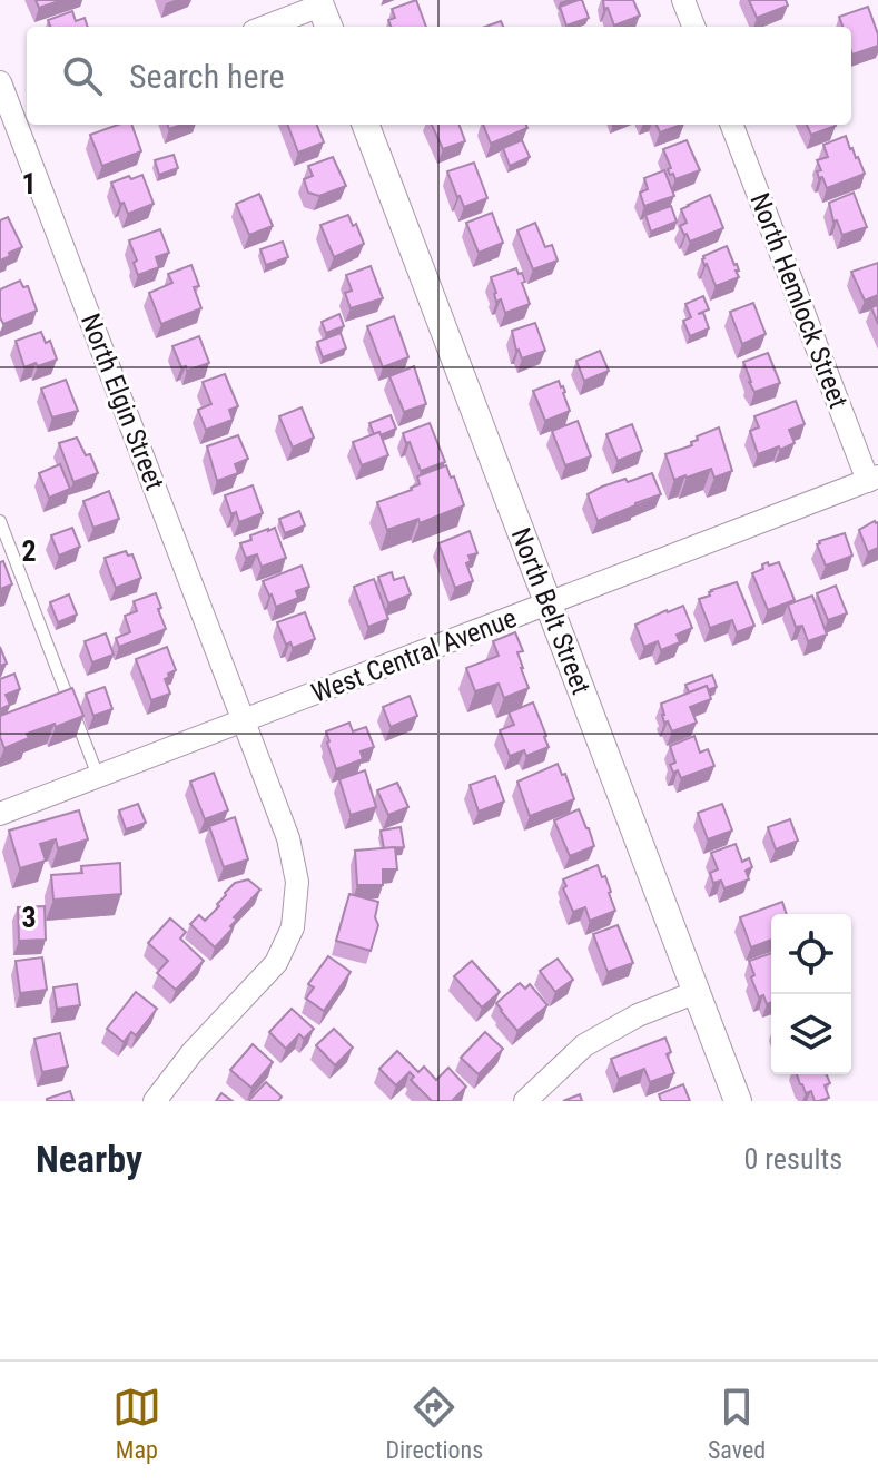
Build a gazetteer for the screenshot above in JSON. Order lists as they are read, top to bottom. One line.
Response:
{"streets":{"street":["North Hemlock Street","North Elgin Street","North Belt Street","West Central Avenue"]},"crossings":[["North Hemlock Street","West Central Avenue"],["North Elgin Street","West Central Avenue"],["North Belt Street","West Central Avenue"]],"page":{"search":"Search here","heading":["Nearby","0 results"],"nav":["Map","Directions","Saved"]},"grid":{"rows":["1","2","3"]}}
